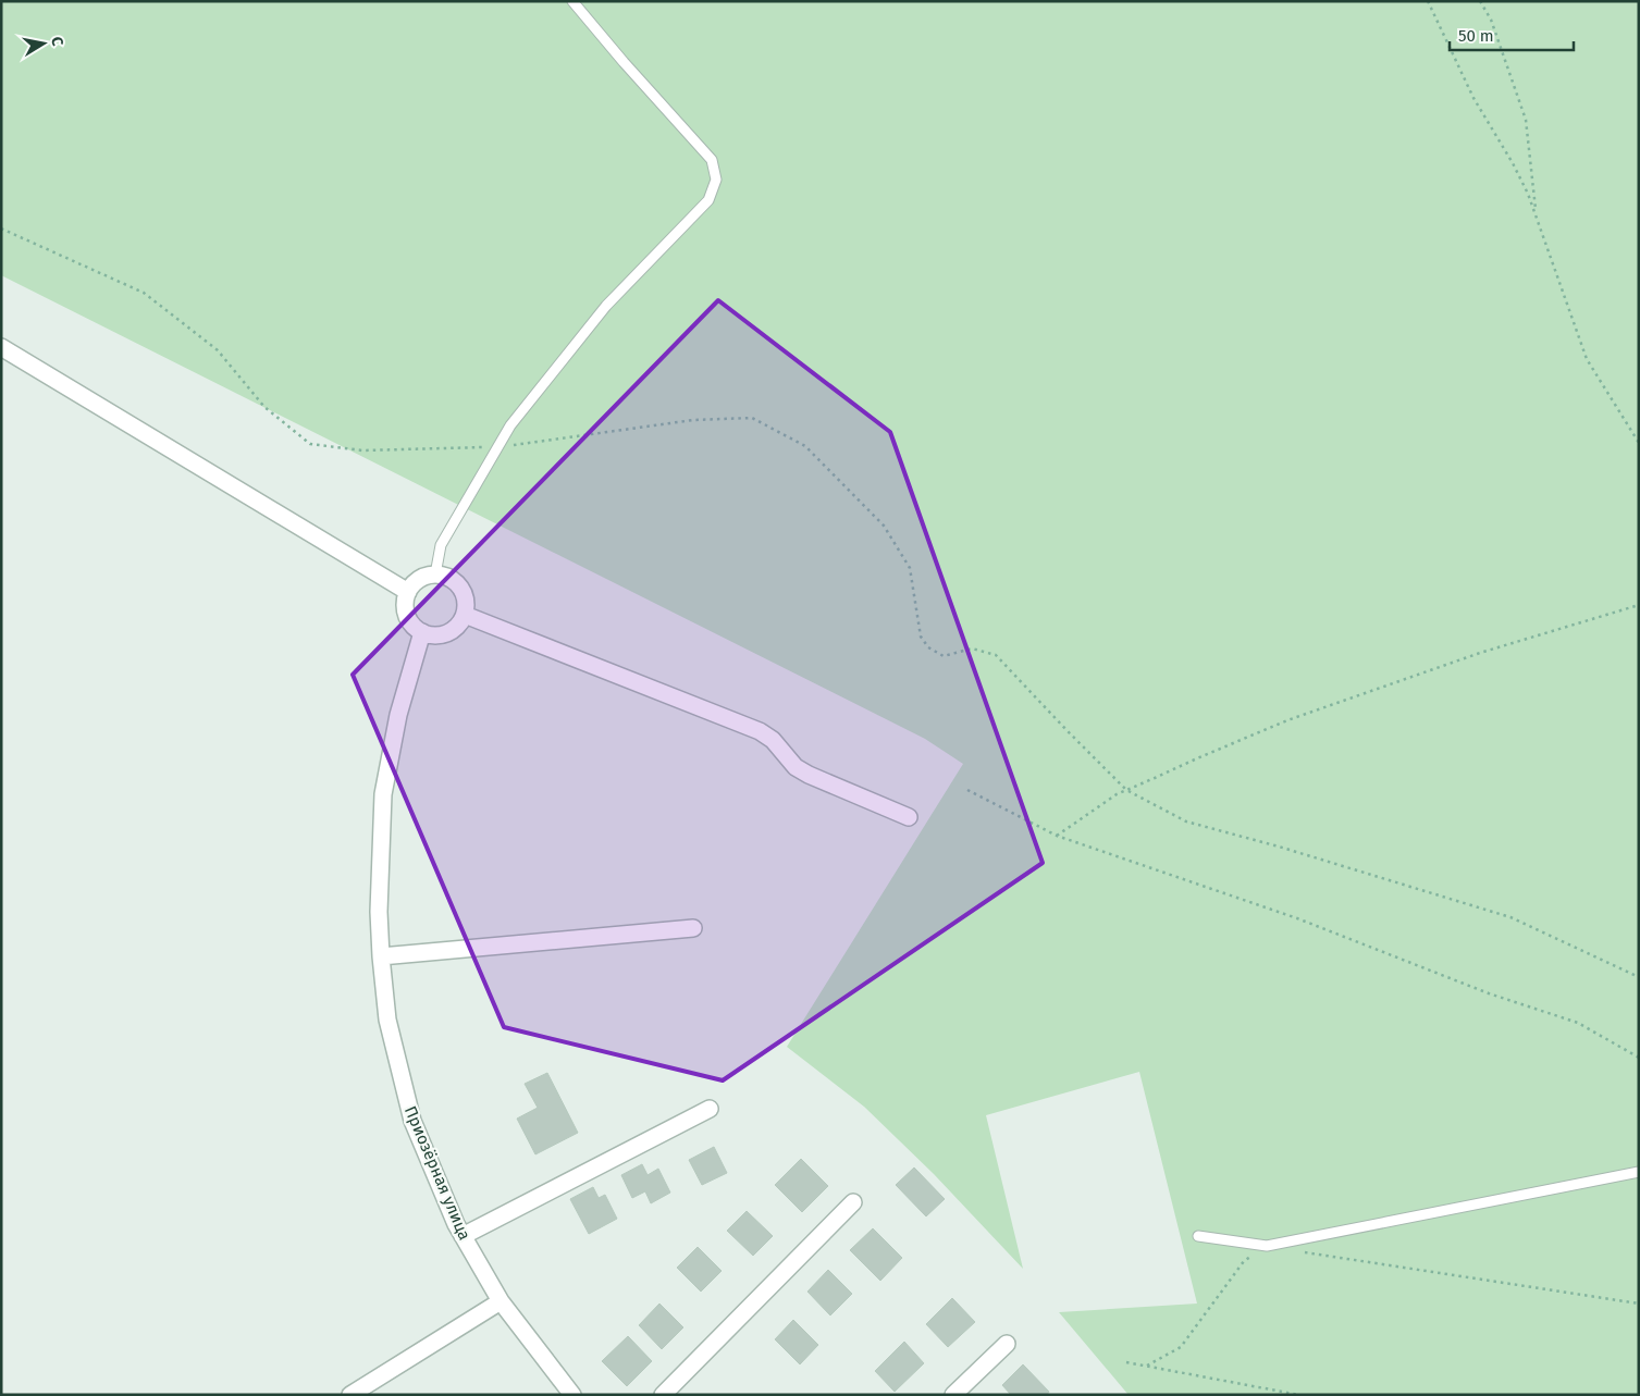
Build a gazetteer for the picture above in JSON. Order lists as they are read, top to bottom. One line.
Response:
{"streets":{"street":["Приозёрная улица"]},"scale_bar":"50 m","north":"right"}
